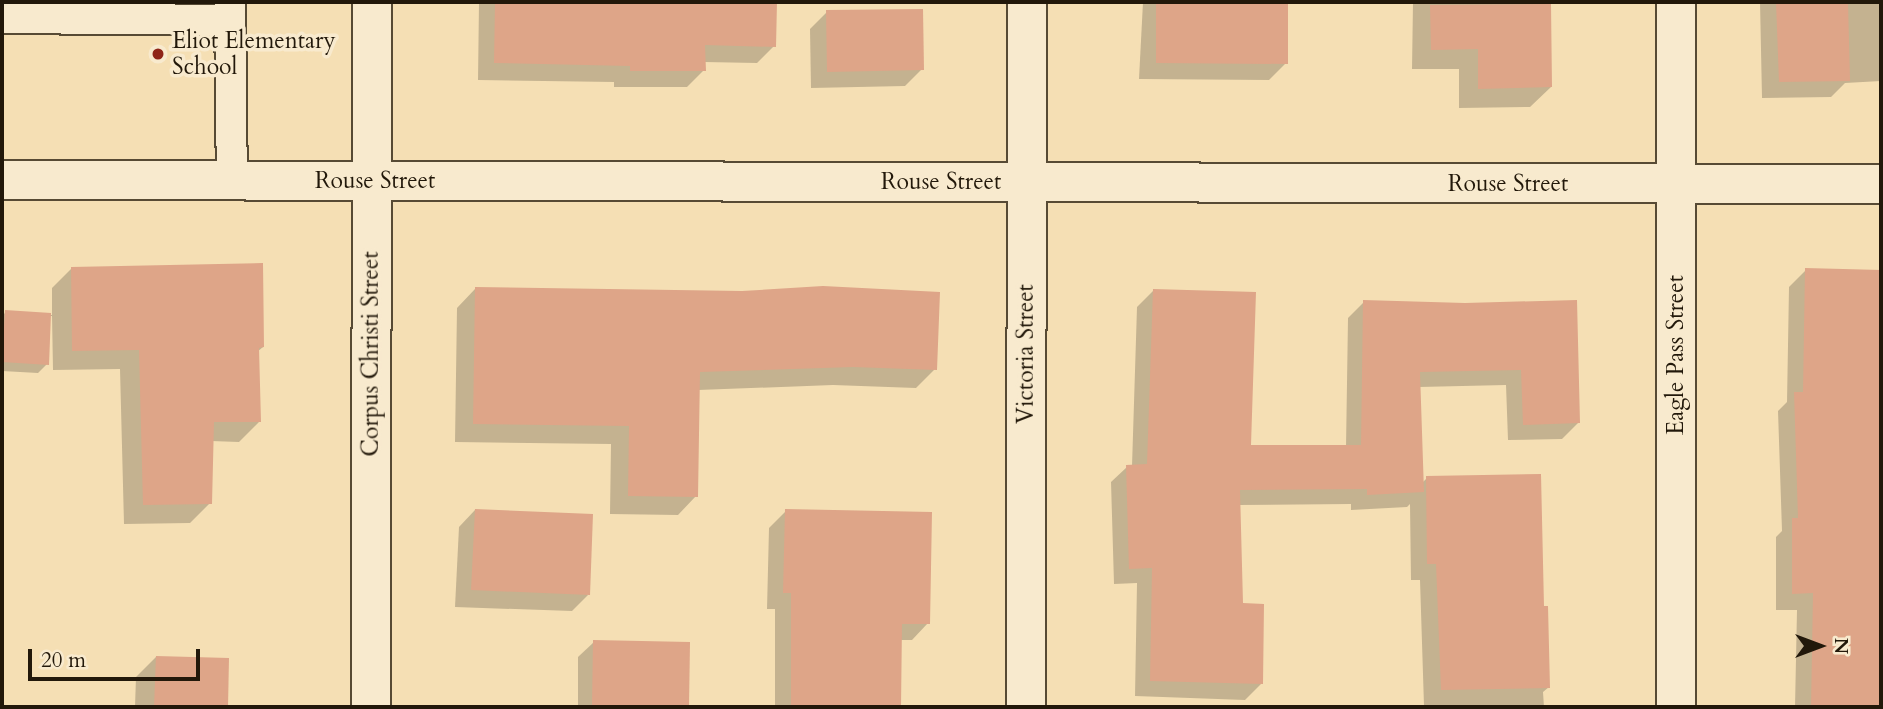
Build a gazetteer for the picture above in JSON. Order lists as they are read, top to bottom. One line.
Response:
{"streets":{"street":["Rouse Street","Corpus Christi Street","Victoria Street","Eagle Pass Street"]},"crossings":[["Rouse Street","Corpus Christi Street"],["Rouse Street","Victoria Street"],["Rouse Street","Eagle Pass Street"]],"places":["Eliot Elementary School"],"scale_bar":"20 m","north":"right"}
